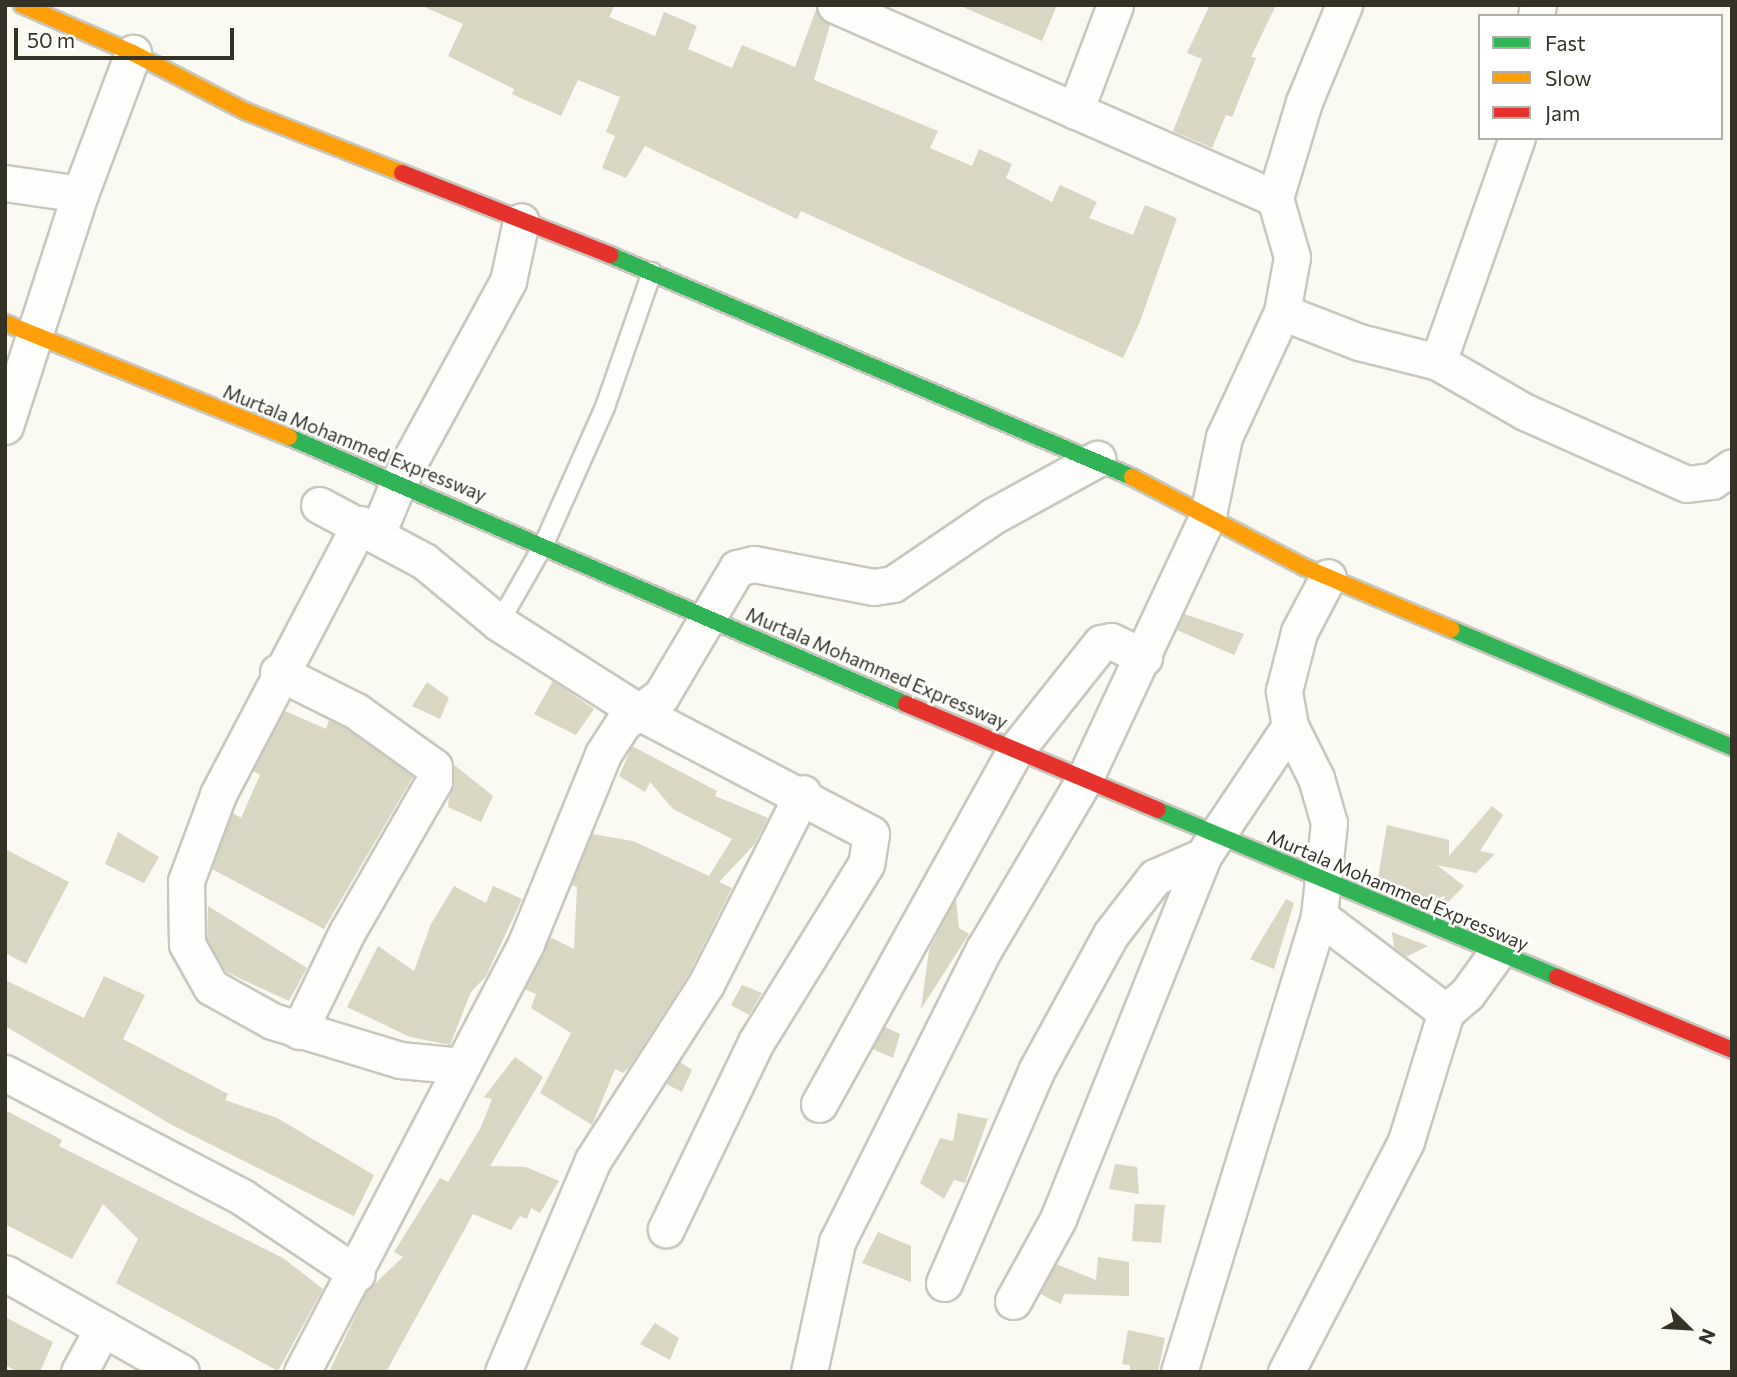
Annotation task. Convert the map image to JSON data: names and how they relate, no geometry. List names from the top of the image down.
{
  "streets": {
    "main road": ["Murtala Mohammed Expressway"]
  },
  "legend": ["Fast", "Slow", "Jam"],
  "scale_bar": "50 m",
  "north": "bottom right"
}
